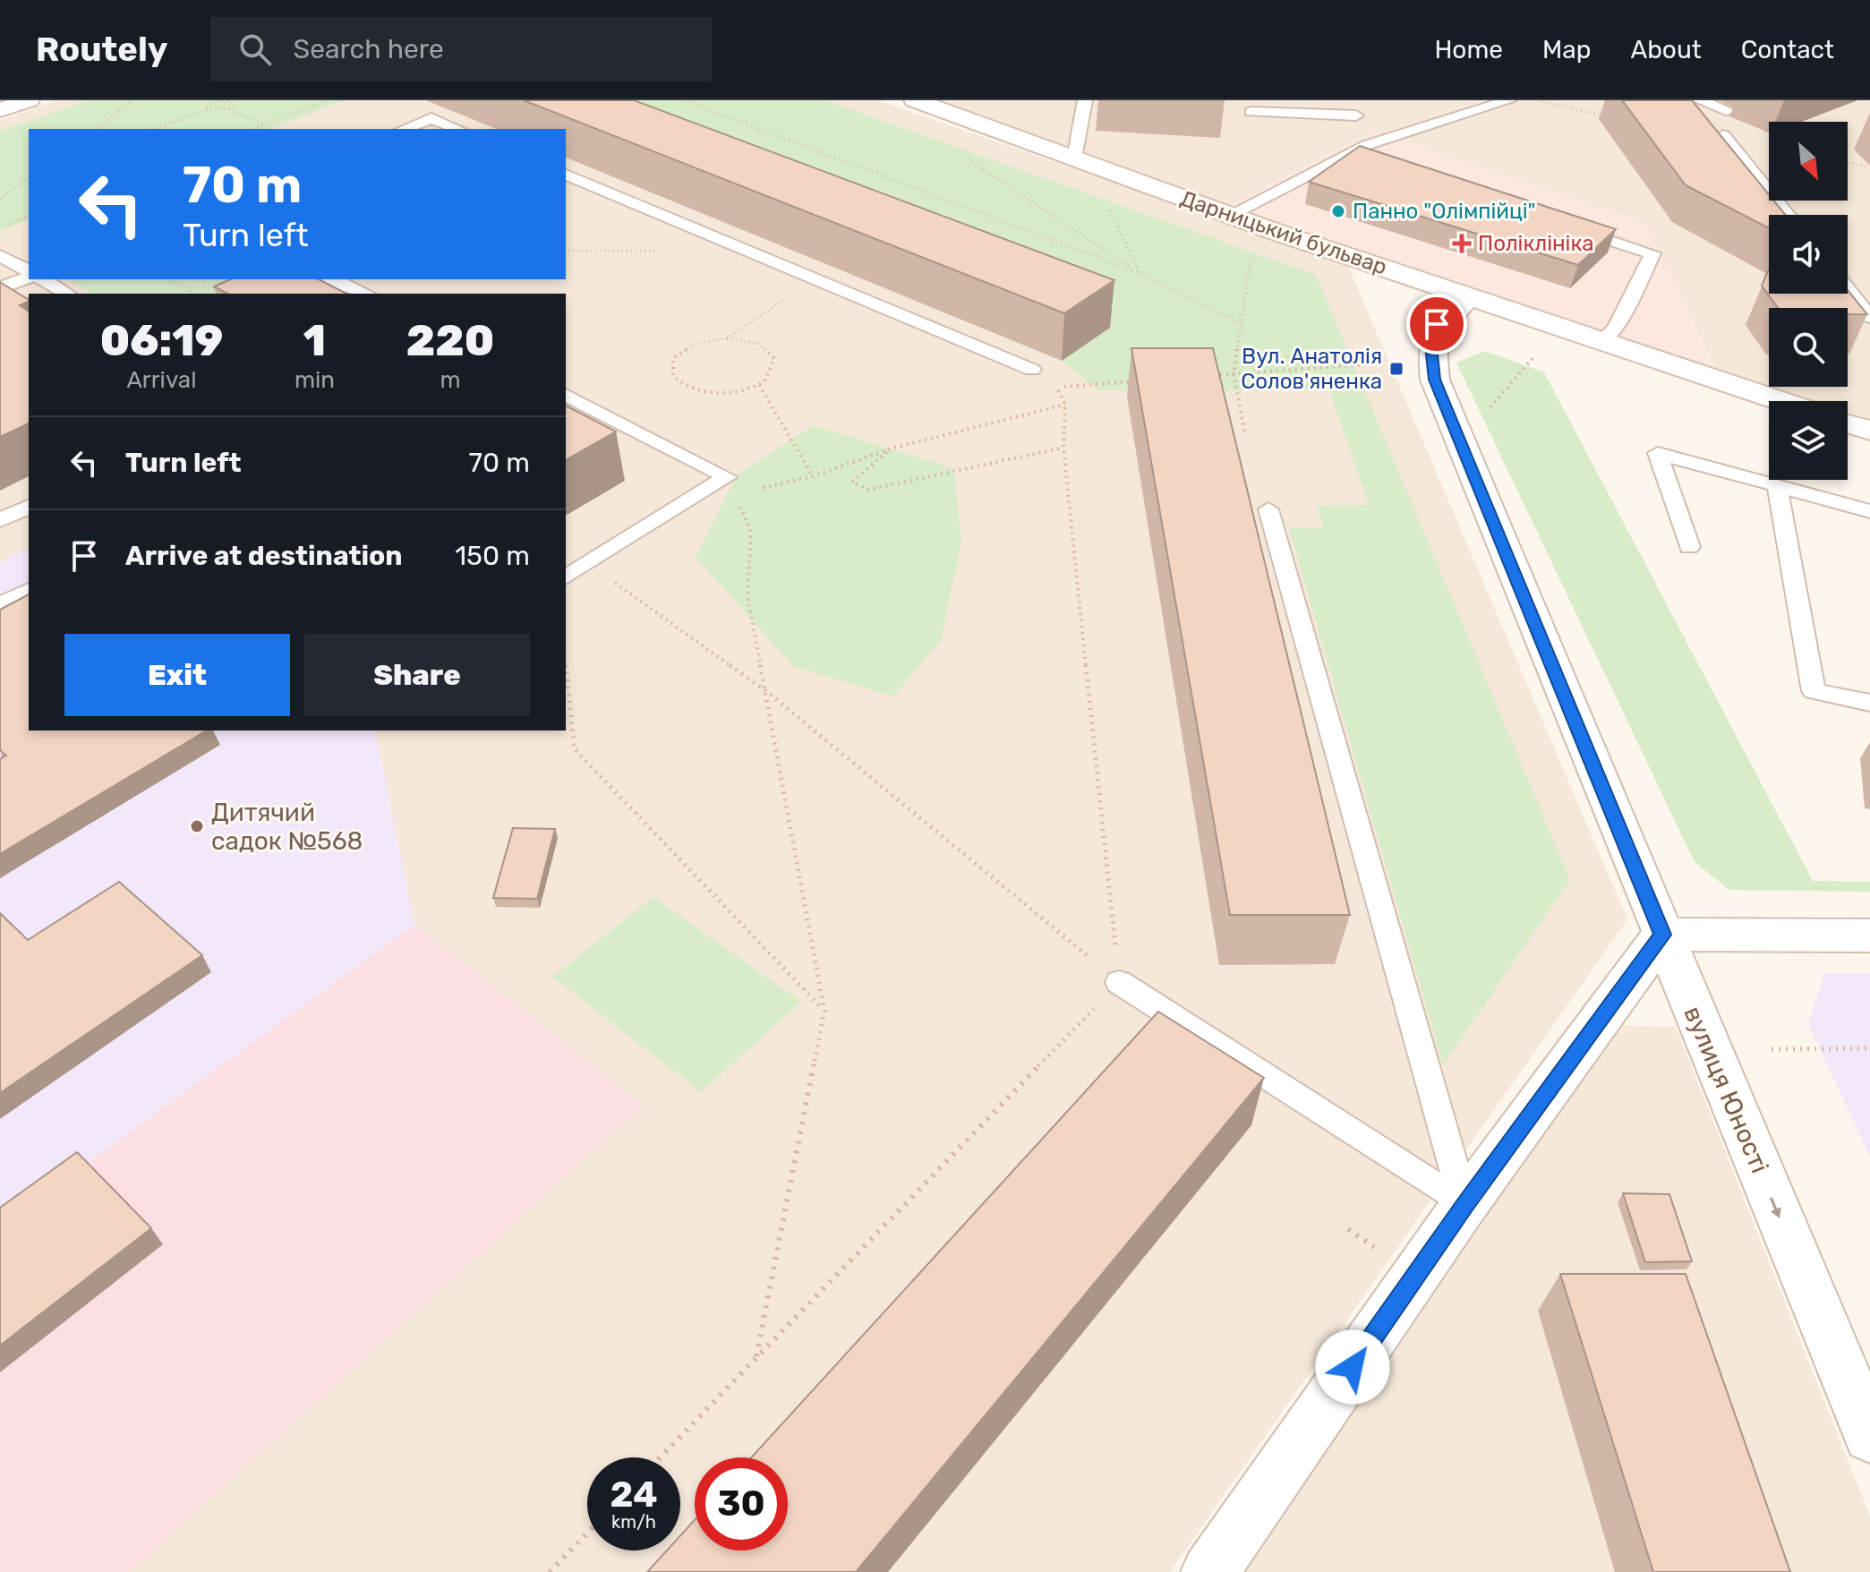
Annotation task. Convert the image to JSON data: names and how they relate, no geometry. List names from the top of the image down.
{
  "streets": {
    "street": ["Дарницький бульвар", "вулиця Юності"]
  },
  "crossings": [
    ["Дарницький бульвар", "вулиця Юності"]
  ],
  "one_way": ["вулиця Юності"],
  "places": {
    "other": ["Панно \"Олімпійці\"", "Дитячий садок №568"],
    "health": ["Поліклініка"],
    "transit": ["Вул. Анатолія Солов'яненка"]
  },
  "north": "bottom right",
  "page": {
    "header": "Routely",
    "search": "Search here",
    "nav": [
      "Home",
      "Map",
      "About",
      "Contact"
    ],
    "turn": ["70 m", "Turn left"],
    "eta": [
      "06:19",
      "Arrival",
      "1",
      "min",
      "220",
      "m"
    ],
    "list": [
      {
        "name": "Turn left",
        "value": "70 m"
      },
      {
        "name": "Arrive at destination",
        "value": "150 m"
      }
    ],
    "buttons": ["Exit", "Share"],
    "speed": "24 km/h",
    "limit": "30"
  }
}
